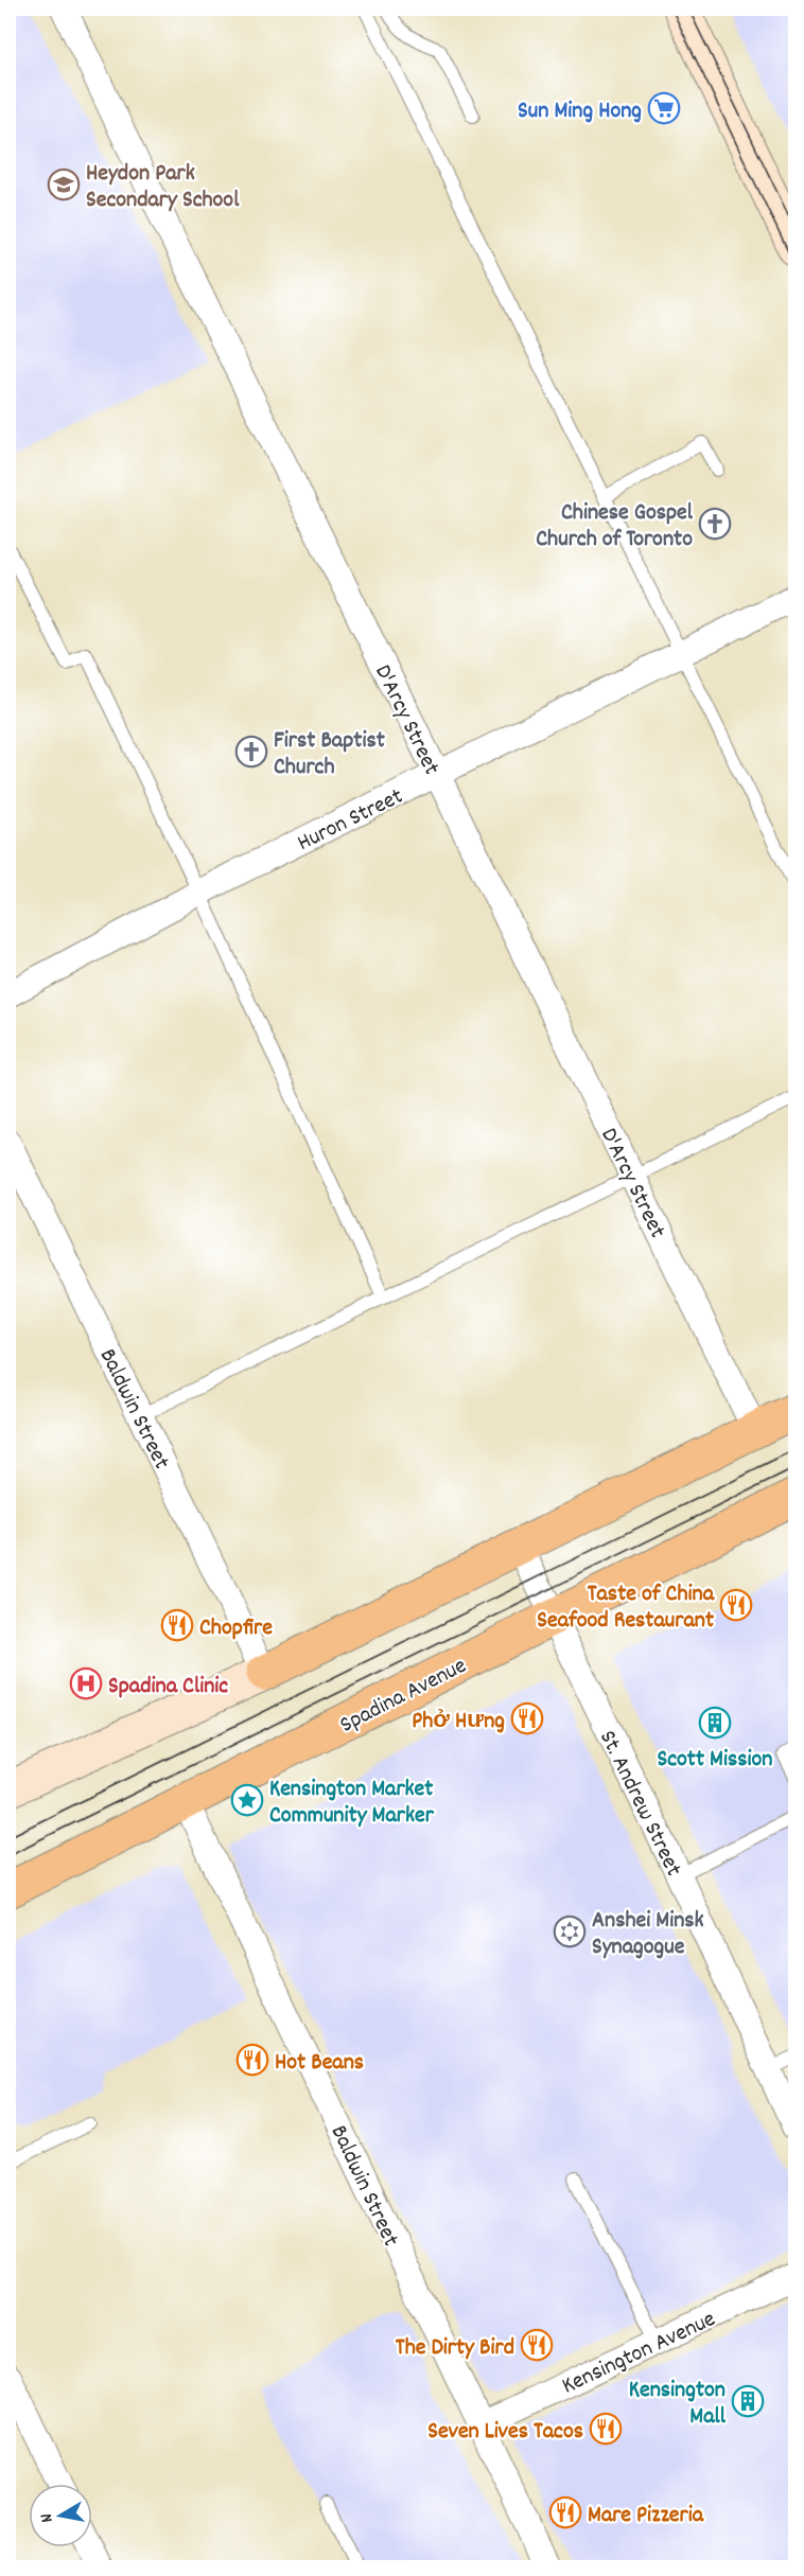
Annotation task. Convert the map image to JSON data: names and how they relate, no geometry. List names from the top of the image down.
{
  "streets": {
    "main road": ["Spadina Avenue"],
    "street": [
      "D'Arcy Street",
      "Huron Street",
      "Baldwin Street",
      "St. Andrew Street",
      "Kensington Avenue"
    ]
  },
  "crossings": [
    ["D'Arcy Street", "Huron Street"],
    ["Baldwin Street", "Spadina Avenue"],
    ["Baldwin Street", "Kensington Avenue"],
    ["Spadina Avenue", "St. Andrew Street"]
  ],
  "places": {
    "supermarket": ["Sun Ming Hong"],
    "school or university": ["Heydon Park Secondary School"],
    "church": ["Chinese Gospel Church of Toronto", "First Baptist Church"],
    "restaurant": [
      "Taste of China Seafood Restaurant",
      "Chopfire",
      "Phở Hưng",
      "Hot Beans",
      "The Dirty Bird",
      "Seven Lives Tacos",
      "Mare Pizzeria"
    ],
    "hospital": ["Spadina Clinic"],
    "building": ["Scott Mission", "Kensington Mall"],
    "place": ["Kensington Market Community Marker"],
    "synagogue": ["Anshei Minsk Synagogue"]
  },
  "north": "left"
}
